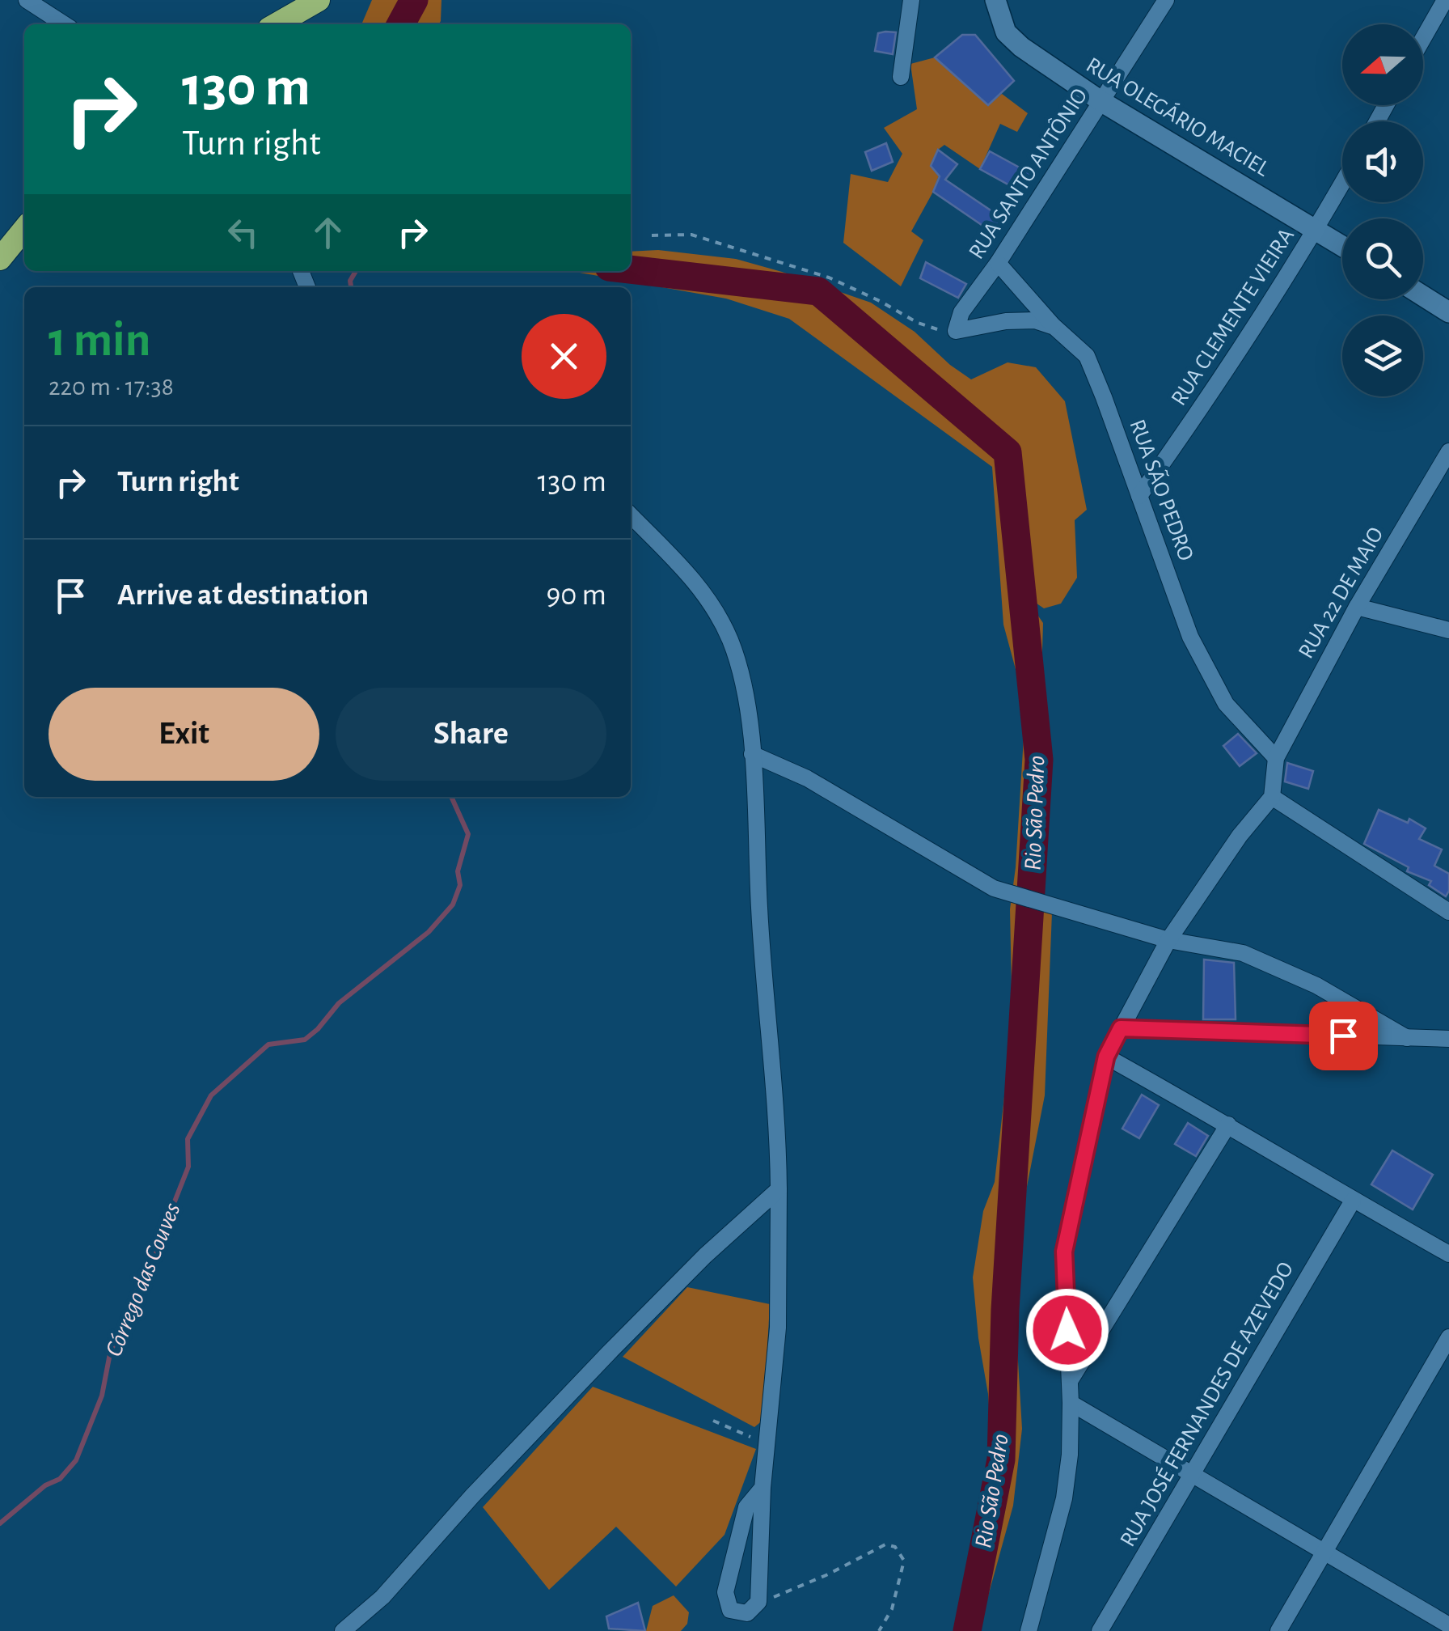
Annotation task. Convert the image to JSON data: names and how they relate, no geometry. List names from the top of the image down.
{
  "streets": {
    "street": [
      "RUA OLEGÁRIO MACIEL",
      "RUA SANTO ANTÔNIO",
      "RUA CLEMENTE VIEIRA",
      "RUA SÃO PEDRO",
      "RUA 22 DE MAIO",
      "RUA JOSÉ FERNANDES DE AZEVEDO"
    ]
  },
  "crossings": [
    ["RUA OLEGÁRIO MACIEL", "RUA SANTO ANTÔNIO"],
    ["RUA OLEGÁRIO MACIEL", "RUA CLEMENTE VIEIRA"],
    ["RUA SANTO ANTÔNIO", "RUA SÃO PEDRO"],
    ["RUA CLEMENTE VIEIRA", "RUA SÃO PEDRO"],
    ["RUA SÃO PEDRO", "RUA 22 DE MAIO"]
  ],
  "water": ["Rio São Pedro", "Córrego das Couves"],
  "north": "left",
  "page": {
    "turn": ["130 m", "Turn right"],
    "heading": ["1 min", "220 m · 17:38"],
    "list": [
      {
        "name": "Turn right",
        "value": "130 m"
      },
      {
        "name": "Arrive at destination",
        "value": "90 m"
      }
    ],
    "buttons": ["Exit", "Share"]
  }
}
